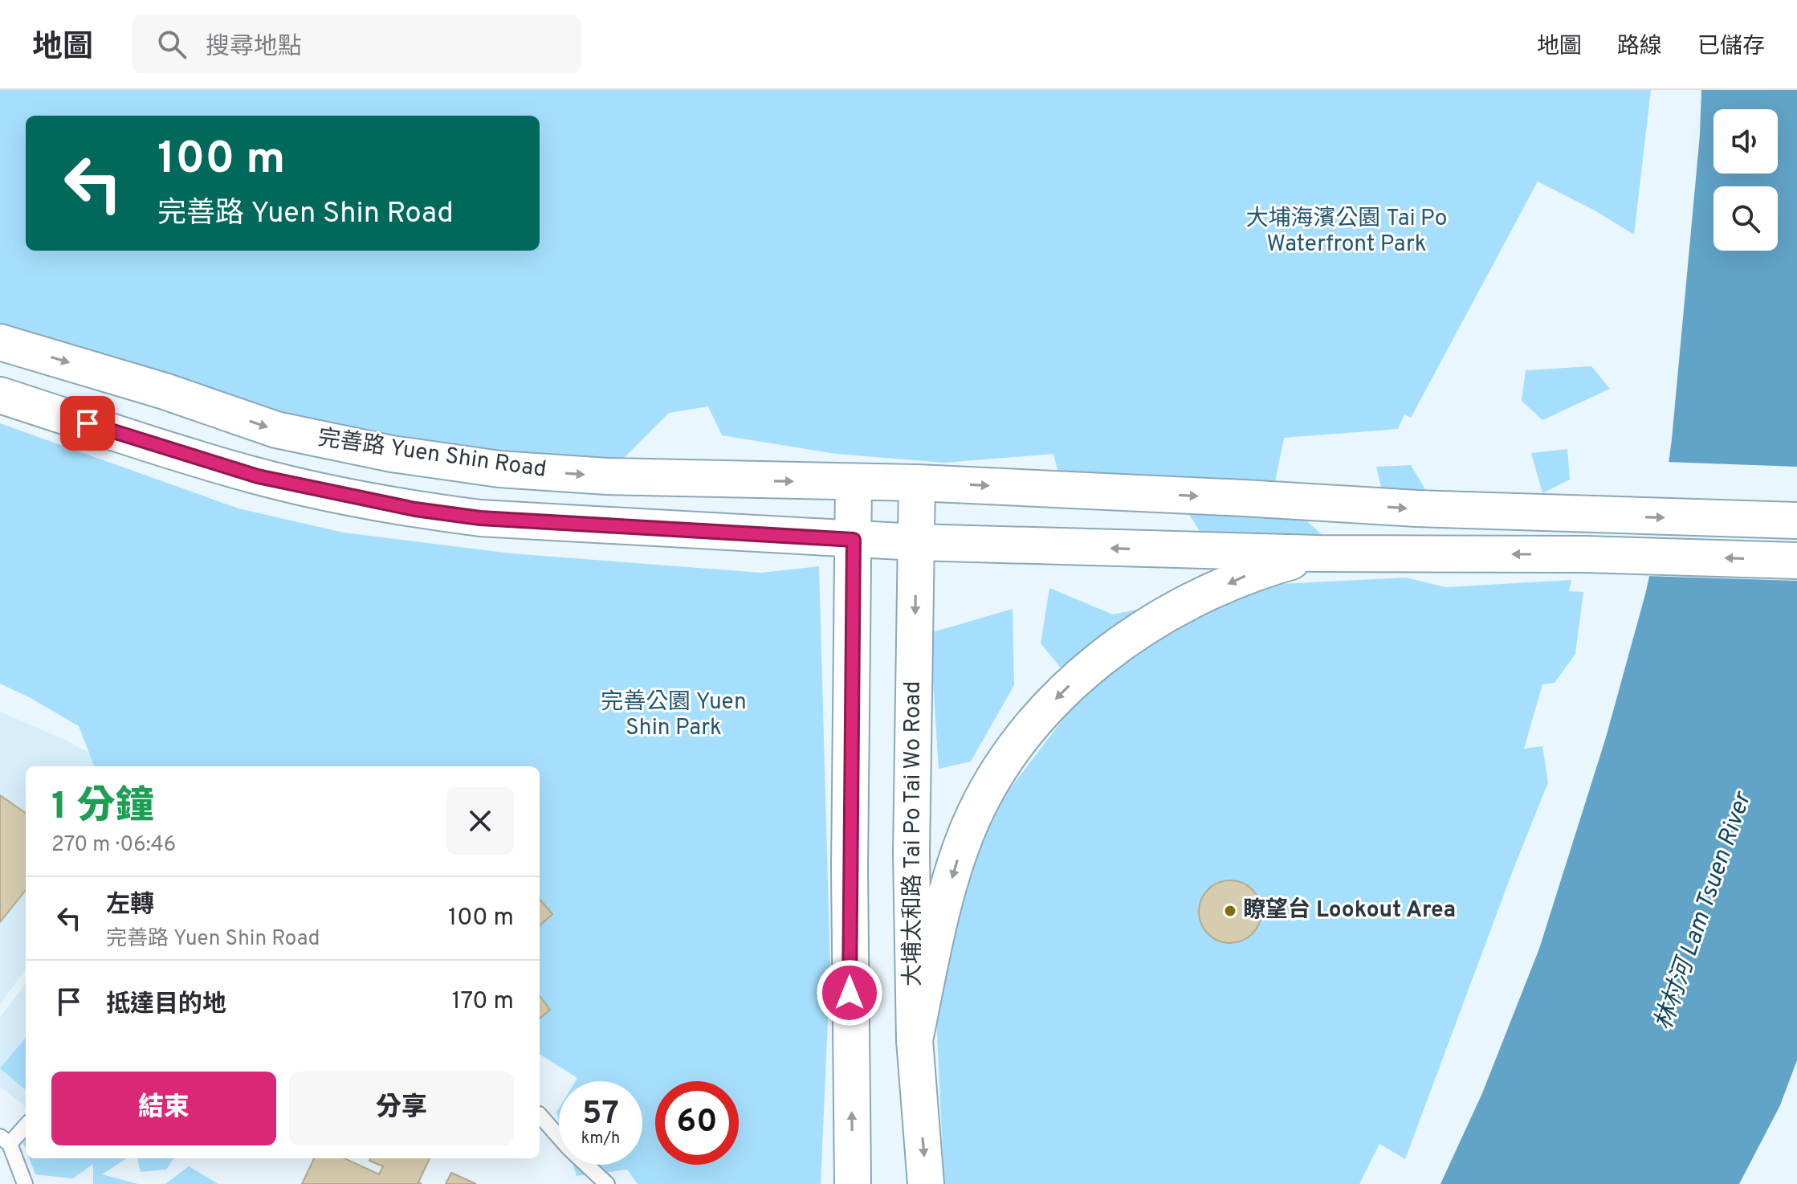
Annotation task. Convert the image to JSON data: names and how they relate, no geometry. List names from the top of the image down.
{
  "streets": {
    "main road": ["完善路 Yuen Shin Road", "大埔太和路 Tai Po Tai Wo Road"]
  },
  "crossings": [
    ["完善路 Yuen Shin Road", "大埔太和路 Tai Po Tai Wo Road"]
  ],
  "water": ["林村河 Lam Tsuen River"],
  "parks": ["大埔海濱公園 Tai Po Waterfront Park", "完善公園 Yuen Shin Park"],
  "places": ["瞭望台 Lookout Area"],
  "page": {
    "header": "地圖",
    "search": "搜尋地點",
    "nav": ["地圖", "路線", "已儲存"],
    "turn": ["100 m", "完善路 Yuen Shin Road"],
    "heading": ["1 分鐘", "270 m · 06:46"],
    "list": [
      {
        "name": "左轉",
        "note": "完善路 Yuen Shin Road",
        "value": "100 m"
      },
      {
        "name": "抵達目的地",
        "value": "170 m"
      }
    ],
    "buttons": ["結束", "分享"],
    "speed": "57 km/h",
    "limit": "60"
  }
}
